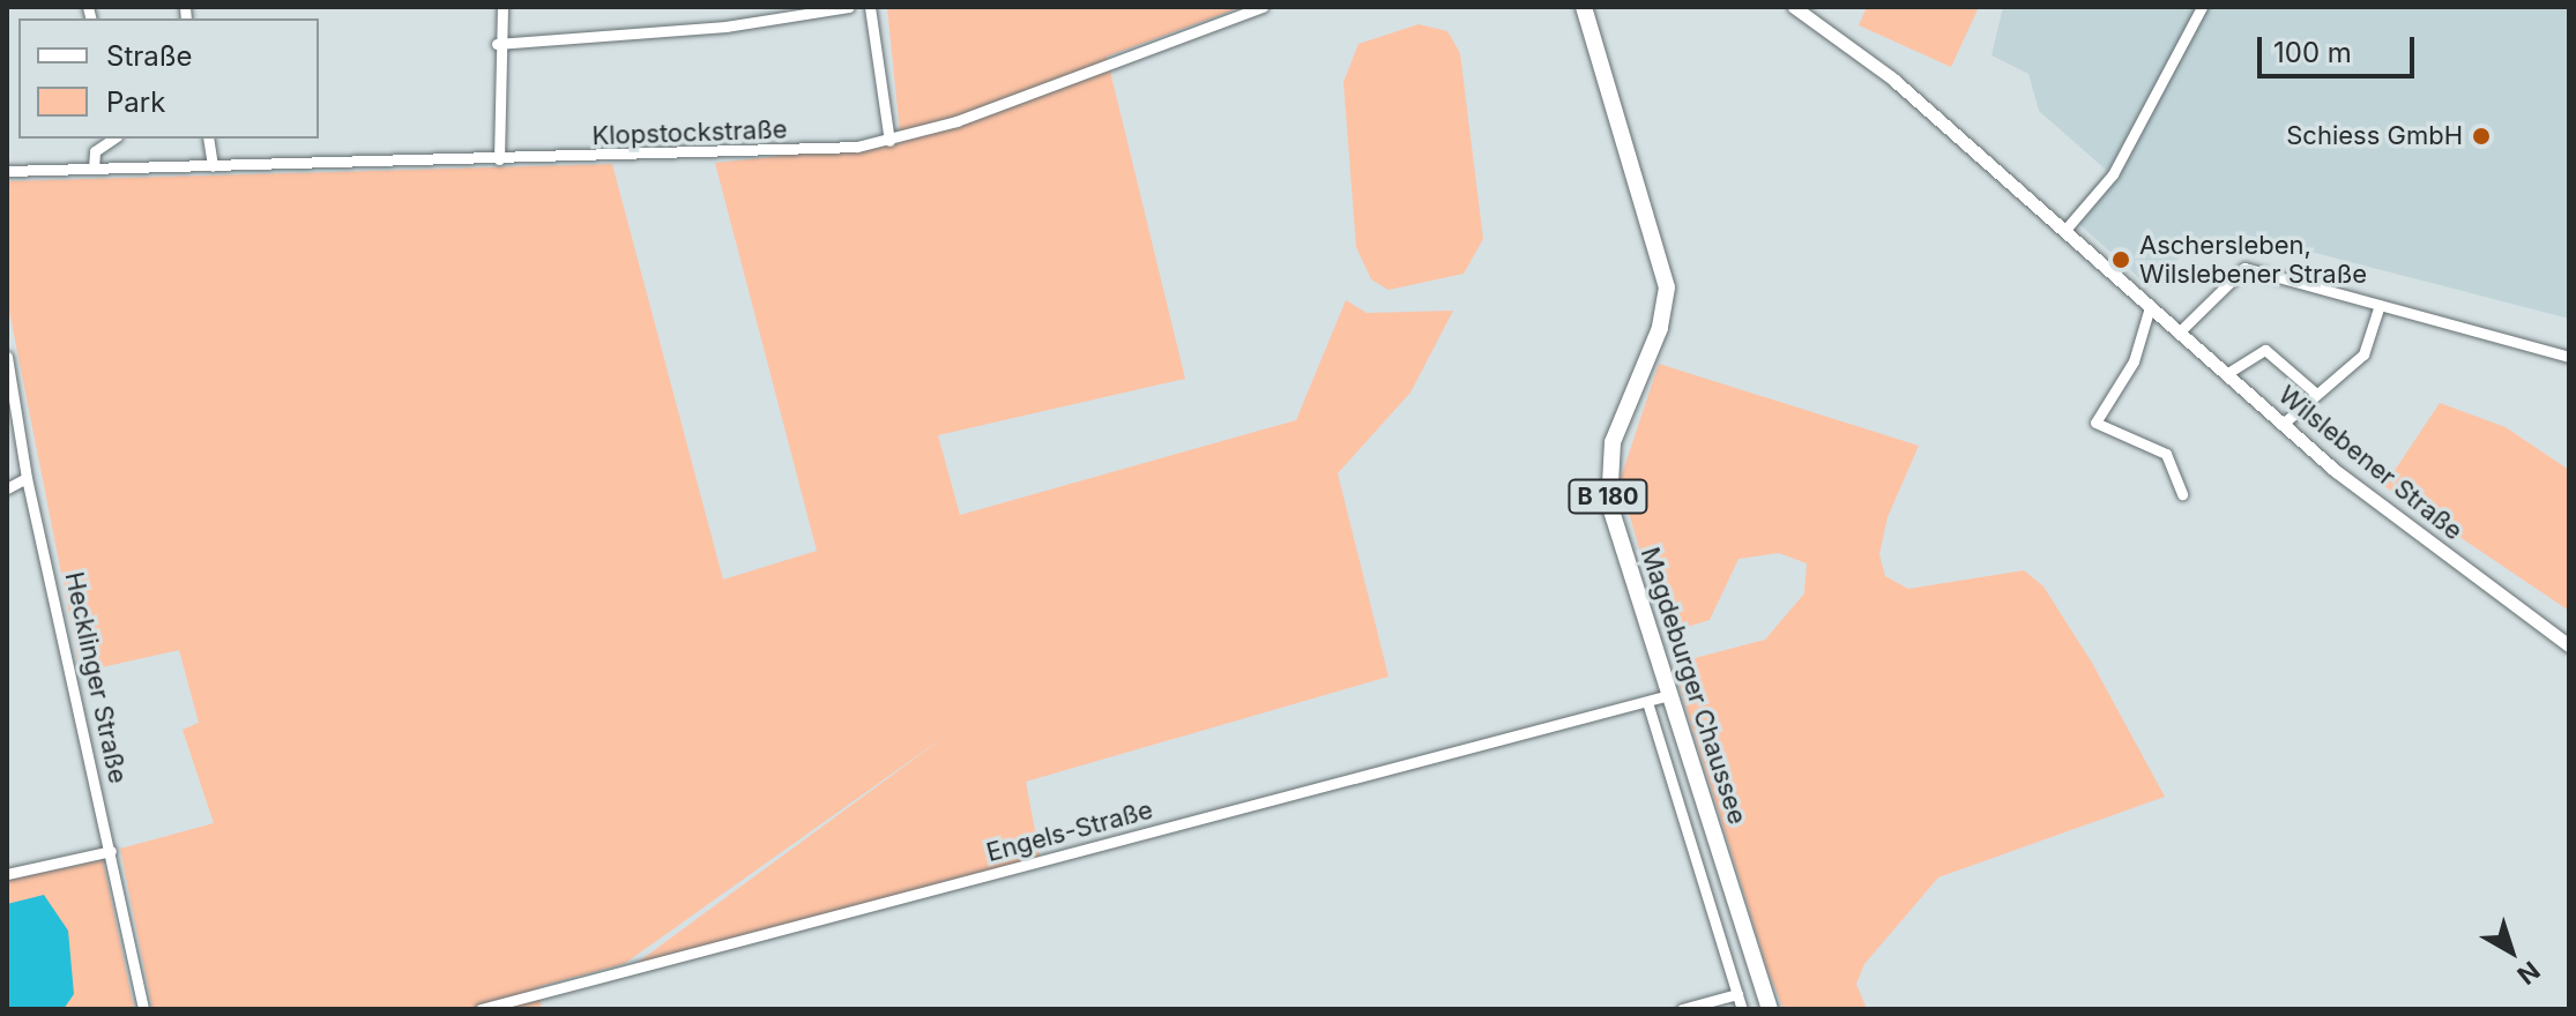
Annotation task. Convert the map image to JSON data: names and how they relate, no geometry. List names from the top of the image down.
{
  "streets": {
    "main road": ["B 180", "Magdeburger Chaussee"],
    "street": [
      "Klopstockstraße",
      "Wilslebener Straße",
      "Hecklinger Straße",
      "Engels-Straße"
    ]
  },
  "crossings": [
    ["Magdeburger Chaussee", "Engels-Straße"]
  ],
  "places": ["Schiess GmbH", "Aschersleben, Wilslebener Straße"],
  "legend": ["Straße", "Park"],
  "scale_bar": "100 m",
  "north": "bottom right"
}
